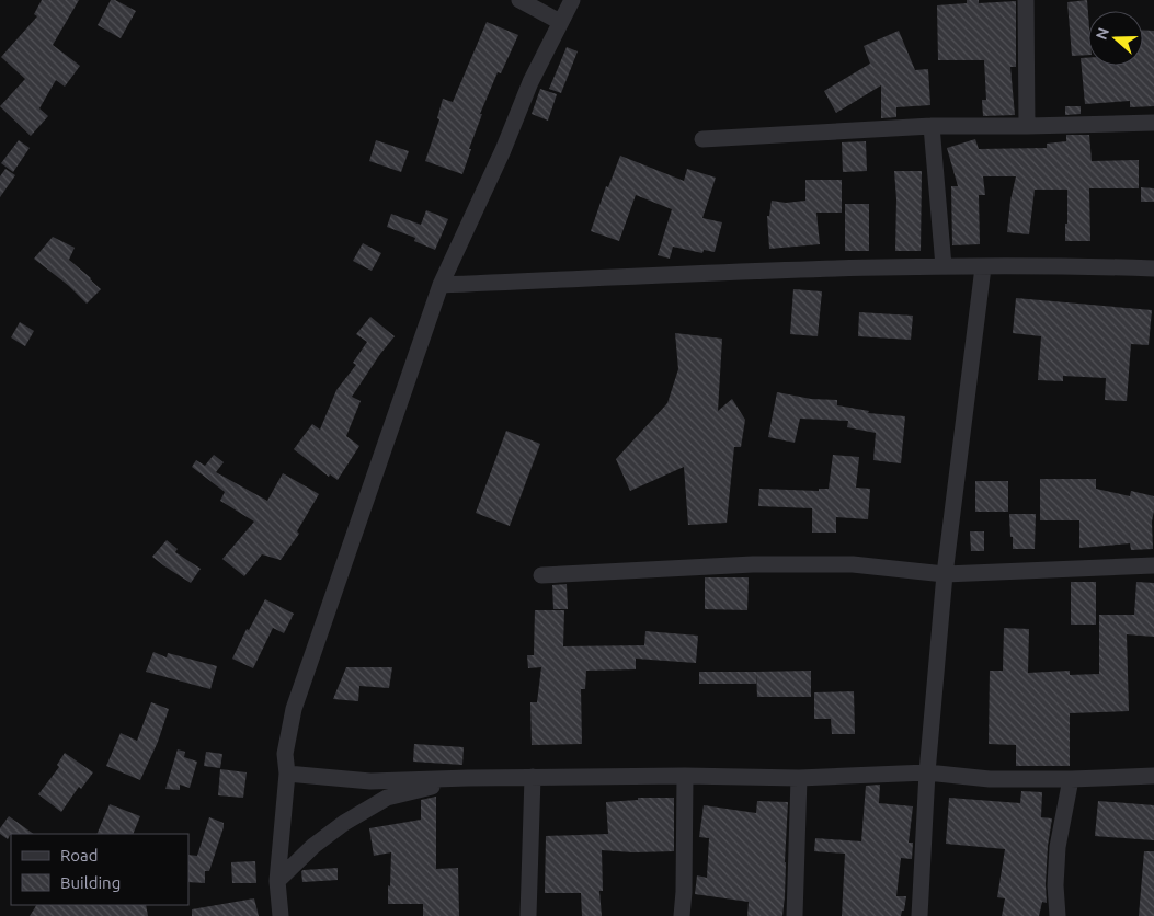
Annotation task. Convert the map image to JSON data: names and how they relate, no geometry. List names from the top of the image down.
{
  "legend": ["Road", "Building"],
  "north": "left"
}
